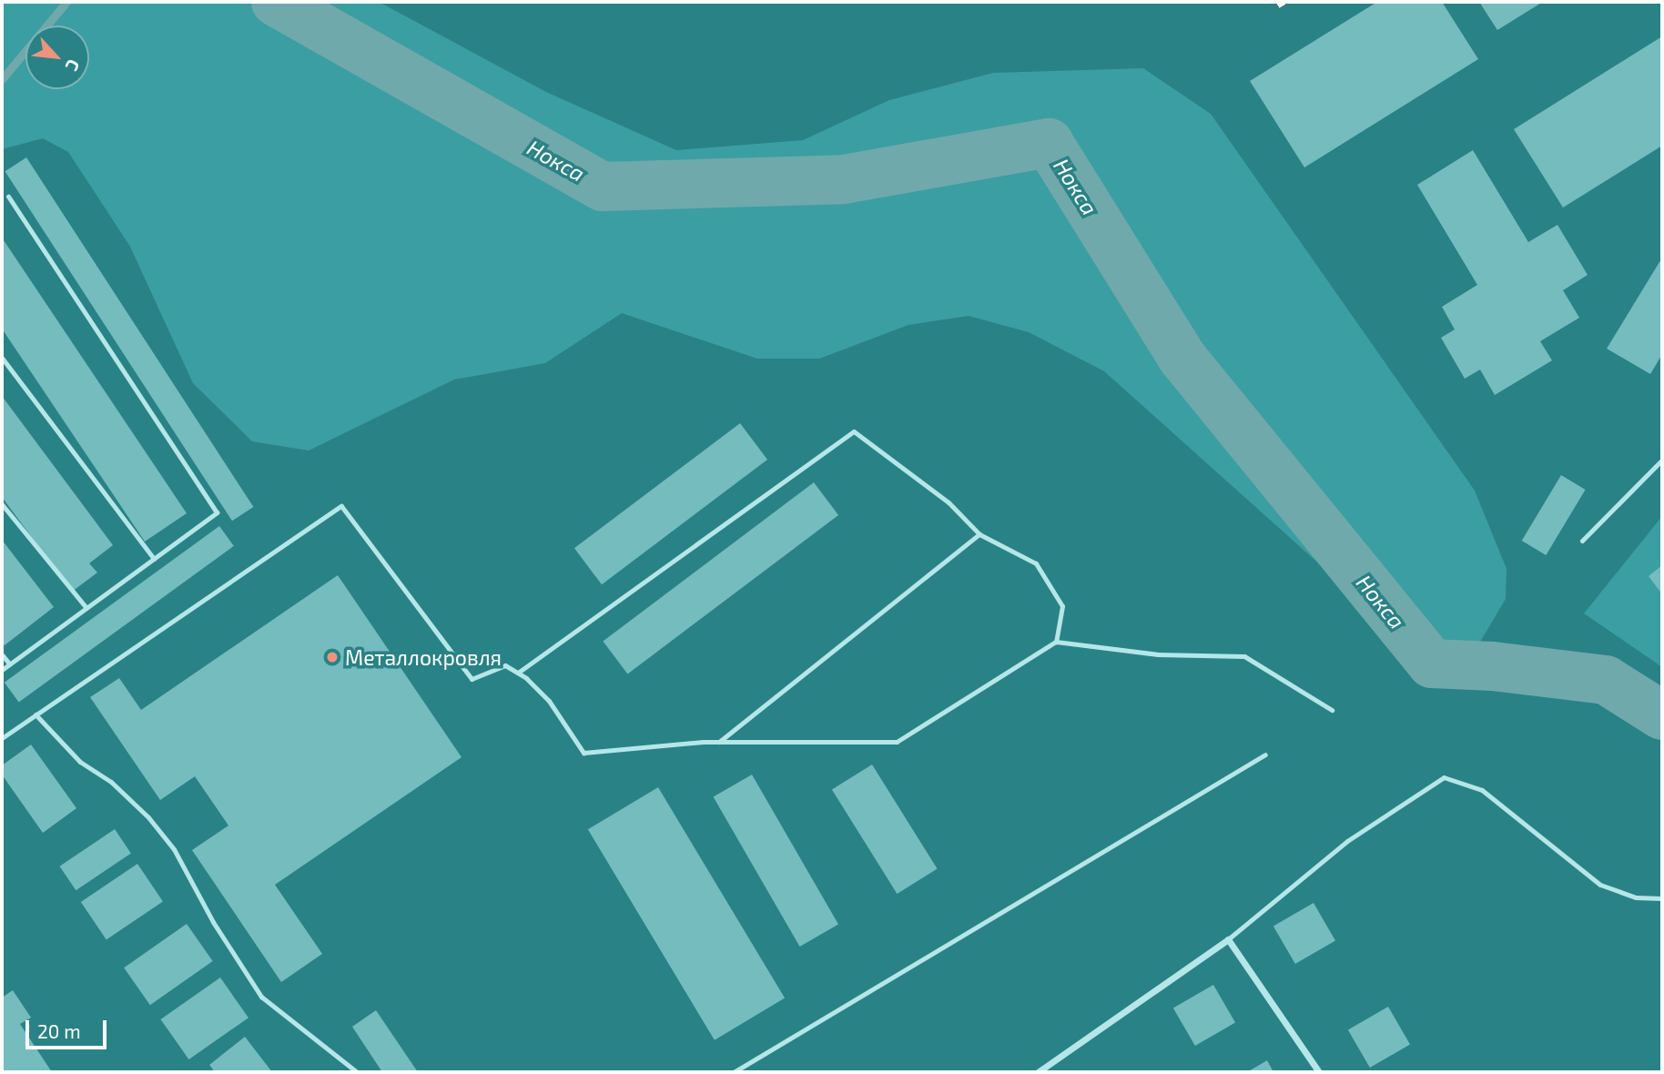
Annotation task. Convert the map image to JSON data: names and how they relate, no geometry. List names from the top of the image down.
{
  "water": ["Нокса"],
  "places": ["Металлокровля"],
  "scale_bar": "20 m",
  "north": "bottom right"
}
